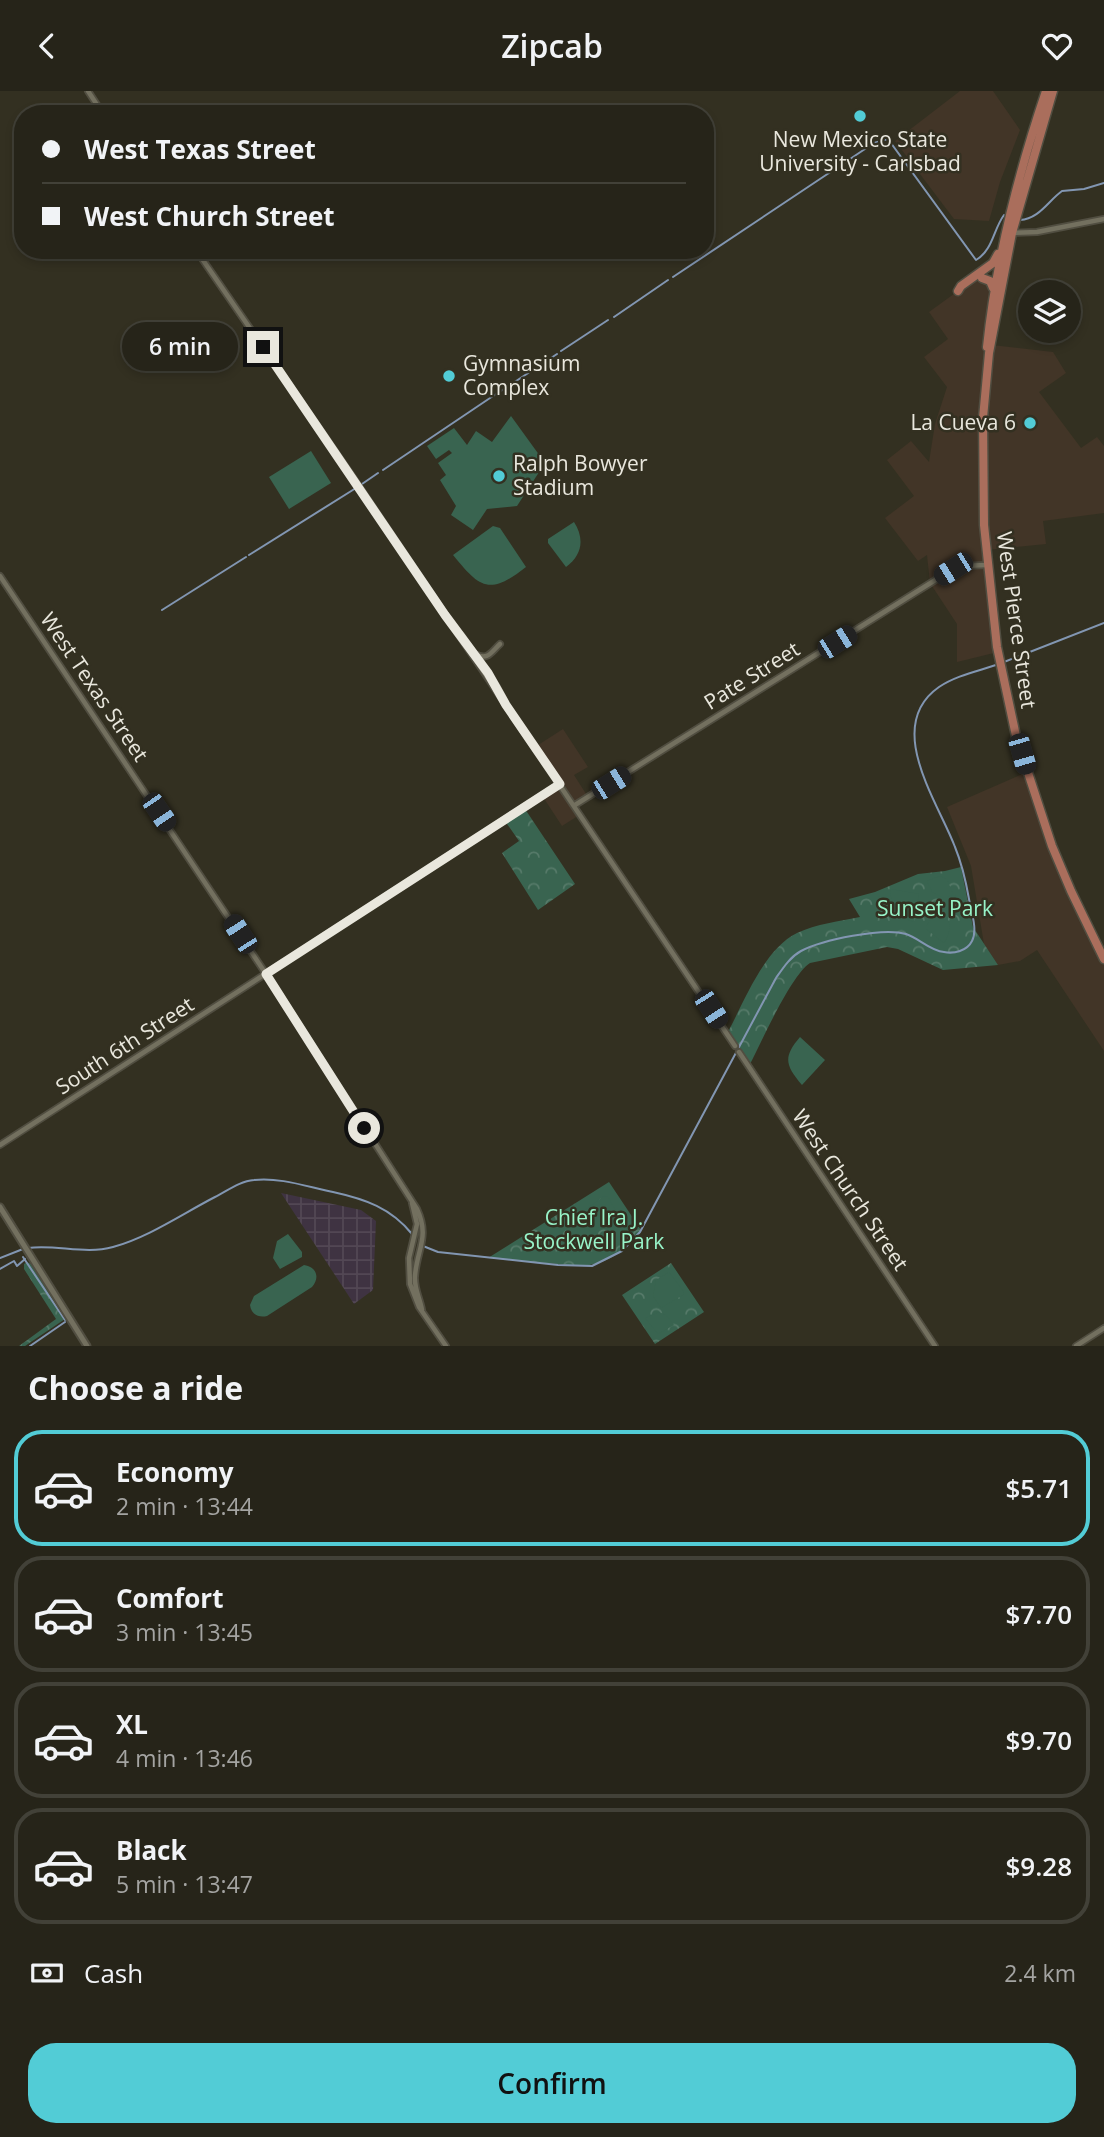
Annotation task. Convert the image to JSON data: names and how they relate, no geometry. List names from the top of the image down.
{
  "streets": {
    "highway": ["West Pierce Street"],
    "street": [
      "Pate Street",
      "West Texas Street",
      "South 6th Street",
      "West Church Street"
    ]
  },
  "crossings": [
    ["West Pierce Street", "Pate Street"],
    ["West Texas Street", "South 6th Street"]
  ],
  "parks": ["Sunset Park", "Chief Ira J. Stockwell Park"],
  "places": [
    "New Mexico State University - Carlsbad",
    "Gymnasium Complex",
    "La Cueva 6",
    "Ralph Bowyer Stadium"
  ],
  "page": {
    "header": "Zipcab",
    "banner": ["West Texas Street", "West Church Street"],
    "bubble": "6 min",
    "heading": "Choose a ride",
    "list": [
      {
        "name": "Economy",
        "note": "2 min · 13:44",
        "value": "$5.71"
      },
      {
        "name": "Comfort",
        "note": "3 min · 13:45",
        "value": "$7.70"
      },
      {
        "name": "XL",
        "note": "4 min · 13:46",
        "value": "$9.70"
      },
      {
        "name": "Black",
        "note": "5 min · 13:47",
        "value": "$9.28"
      }
    ],
    "pay": ["Cash", "2.4 km"],
    "buttons": "Confirm"
  }
}
